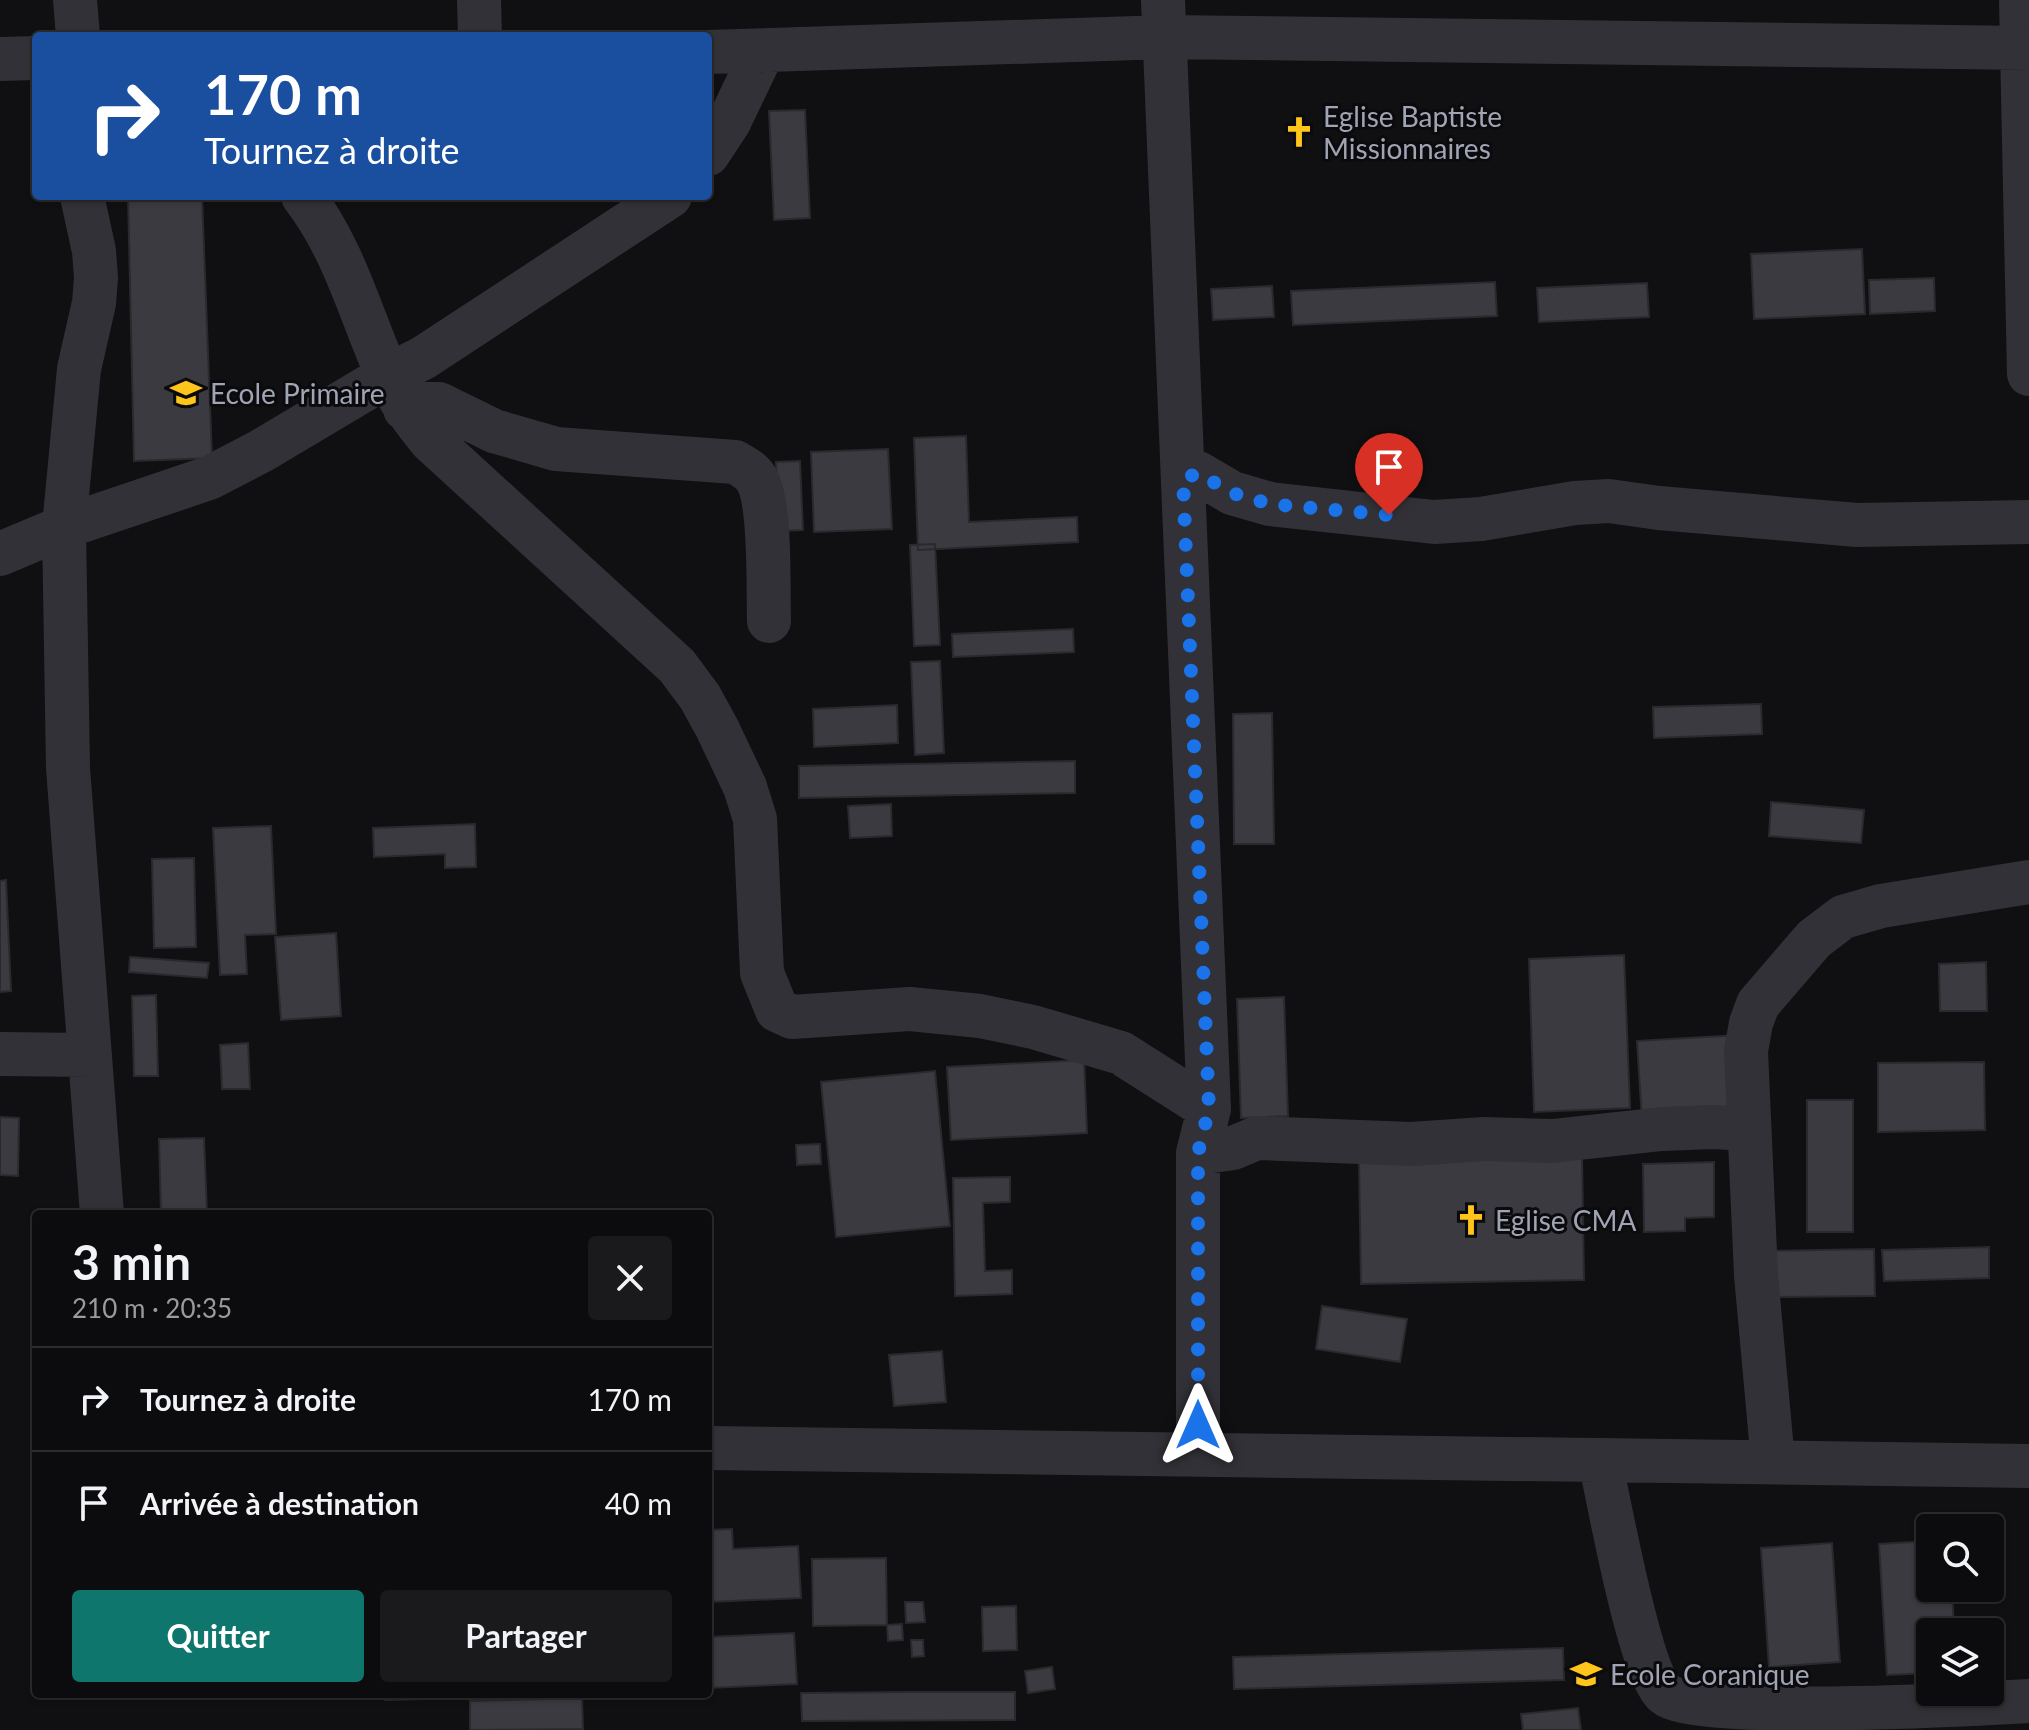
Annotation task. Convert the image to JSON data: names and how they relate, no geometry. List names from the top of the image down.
{
  "places": {
    "church": ["Eglise Baptiste Missionnaires", "Eglise CMA"],
    "school or university": ["Ecole Primaire", "Ecole Coranique"]
  },
  "page": {
    "turn": ["170 m", "Tournez à droite"],
    "heading": ["3 min", "210 m · 20:35"],
    "list": [
      {
        "name": "Tournez à droite",
        "value": "170 m"
      },
      {
        "name": "Arrivée à destination",
        "value": "40 m"
      }
    ],
    "buttons": ["Quitter", "Partager"]
  }
}
